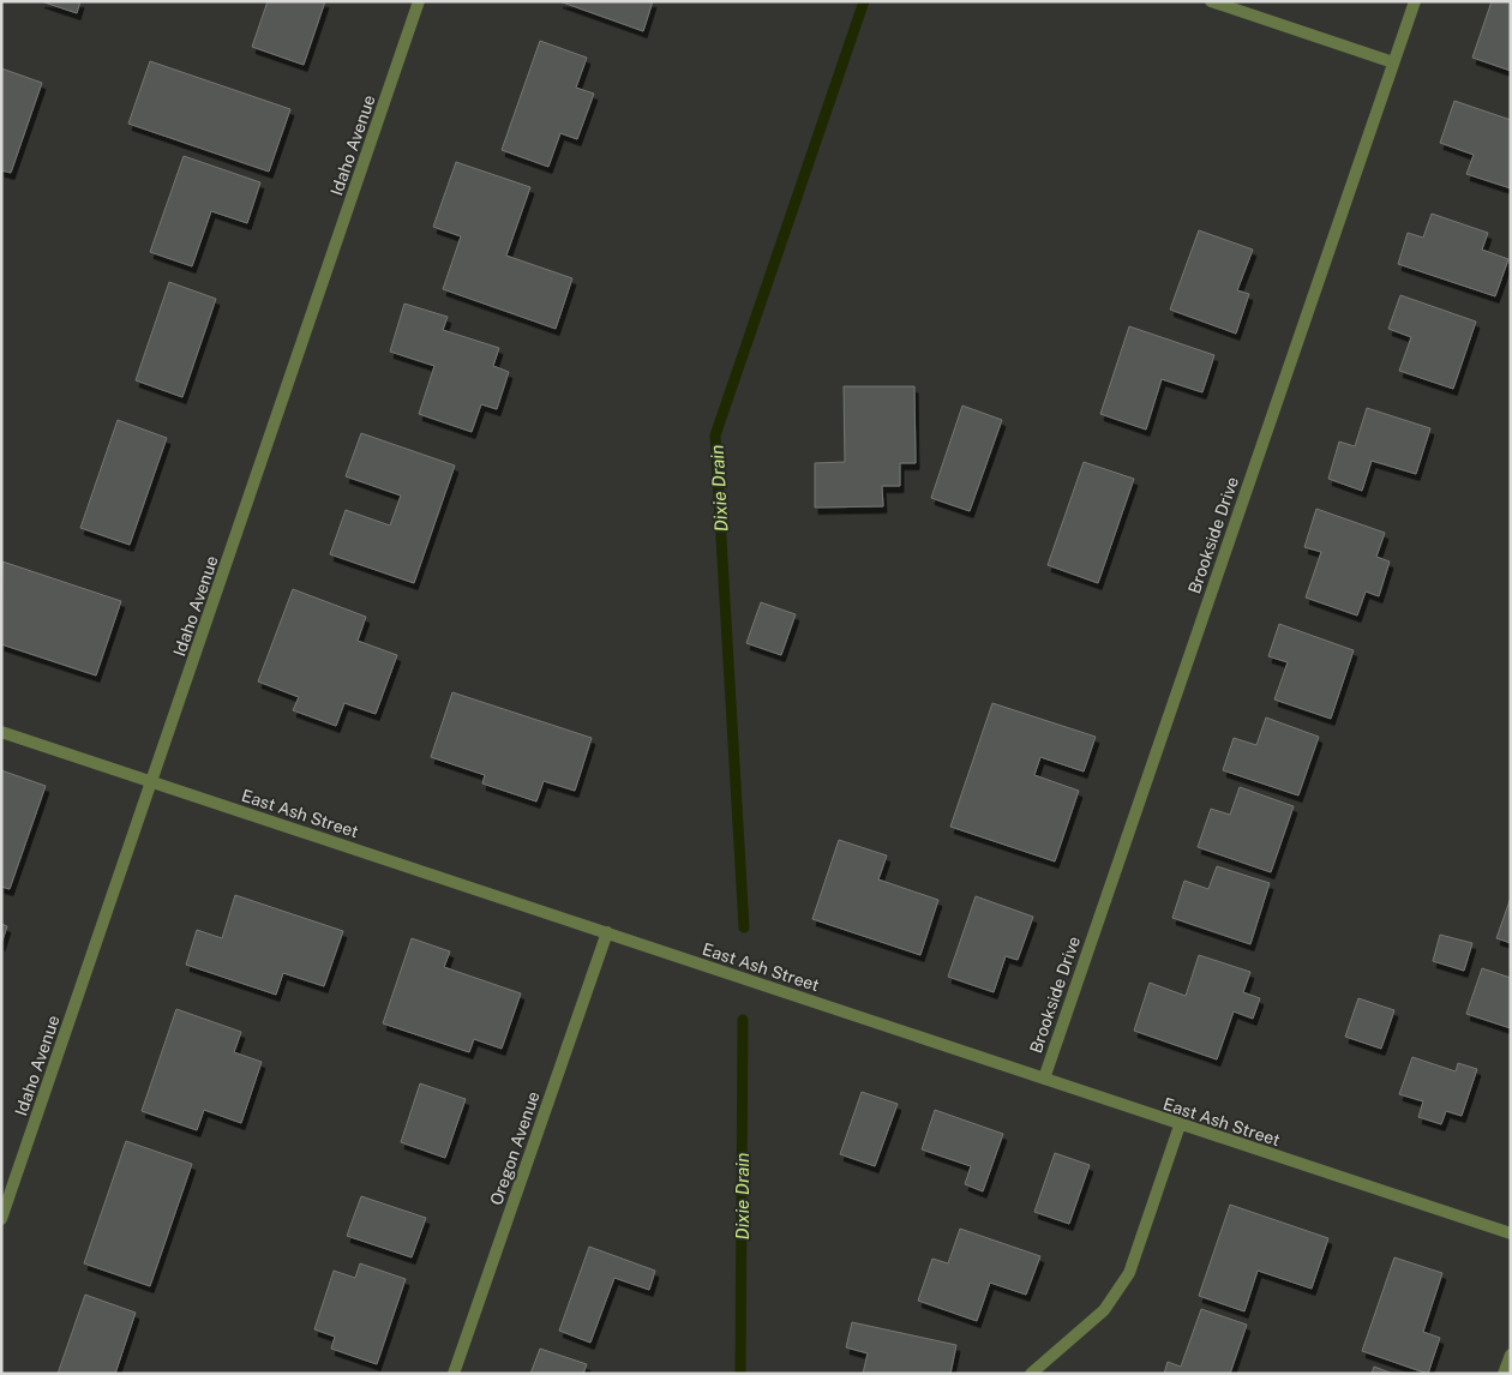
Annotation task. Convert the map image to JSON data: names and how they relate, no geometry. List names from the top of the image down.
{
  "streets": {
    "street": [
      "Idaho Avenue",
      "Brookside Drive",
      "East Ash Street",
      "Oregon Avenue"
    ]
  },
  "crossings": [
    ["Idaho Avenue", "East Ash Street"],
    ["Brookside Drive", "East Ash Street"],
    ["East Ash Street", "Oregon Avenue"]
  ],
  "water": ["Dixie Drain"]
}
